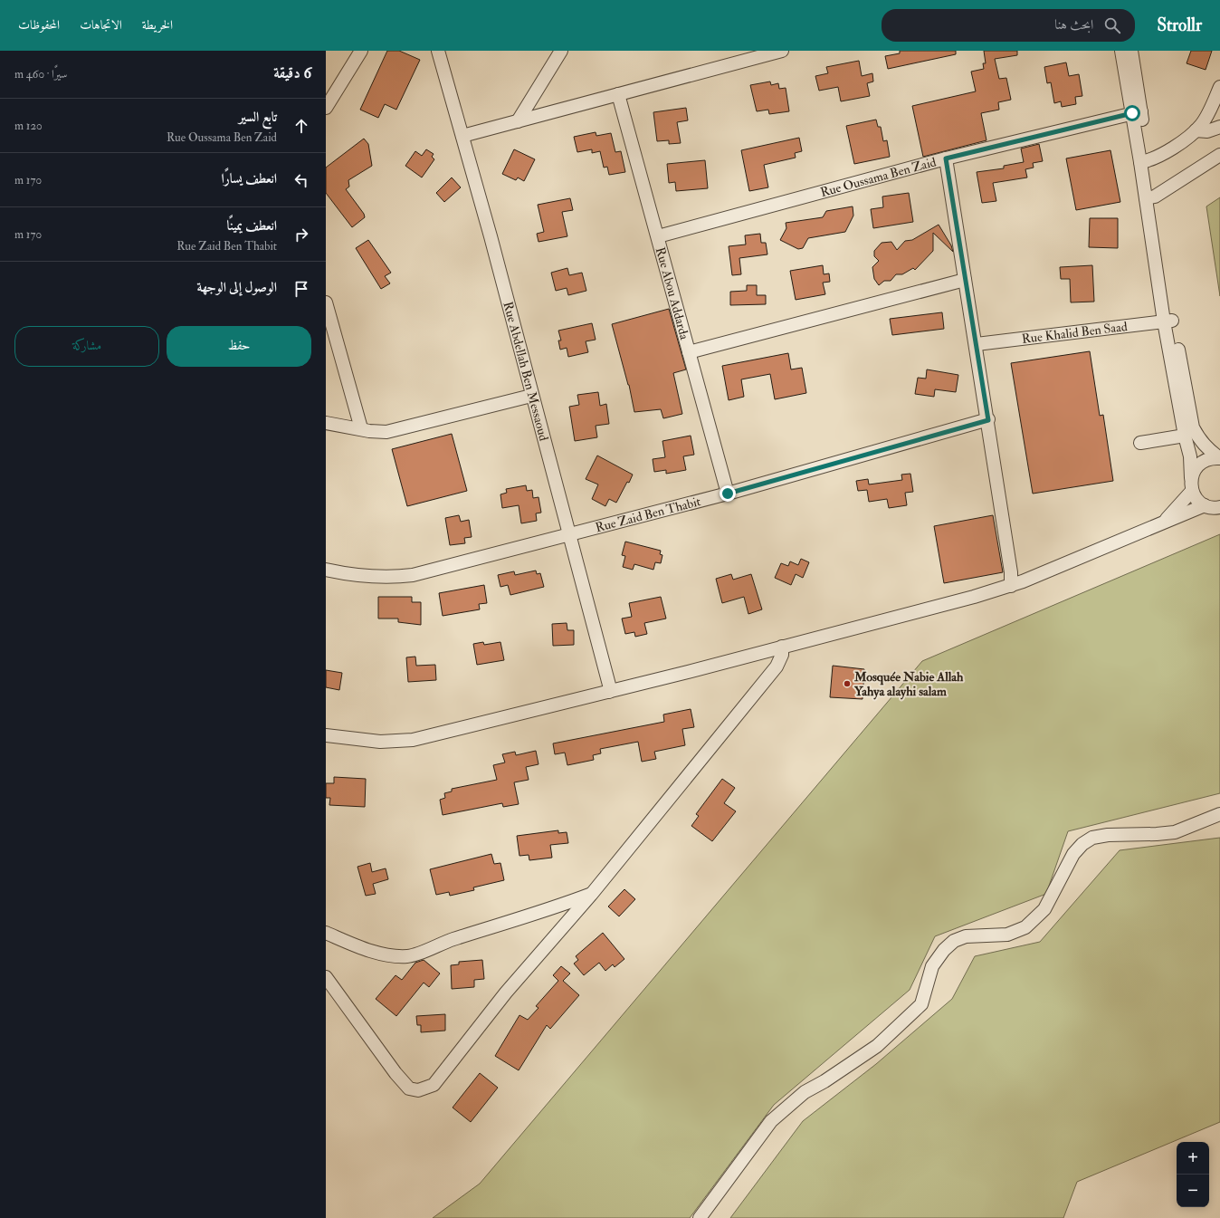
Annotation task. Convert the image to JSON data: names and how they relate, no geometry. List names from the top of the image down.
{
  "streets": {
    "street": [
      "Rue Oussama Ben Zaid",
      "Rue Abou Addarda",
      "Rue Khalid Ben Saad",
      "Rue Abdellah Ben Messaoud",
      "Rue Zaid Ben Thabit"
    ]
  },
  "crossings": [
    ["Rue Oussama Ben Zaid", "Rue Abou Addarda"],
    ["Rue Abou Addarda", "Rue Zaid Ben Thabit"],
    ["Rue Abdellah Ben Messaoud", "Rue Zaid Ben Thabit"]
  ],
  "places": ["Mosquée Nabie Allah Yahya alayhi salam"],
  "page": {
    "header": "Strollr",
    "search": "ابحث هنا",
    "nav": ["الخريطة", "الاتجاهات", "المحفوظات"],
    "heading": ["6 دقيقة", "سيرًا · 460 m"],
    "list": [
      ["تابع السير", "Rue Oussama Ben Zaid", "120 m"],
      ["انعطف يسارًا", "170 m"],
      ["انعطف يمينًا", "Rue Zaid Ben Thabit", "170 m"],
      "الوصول إلى الوجهة"
    ],
    "buttons": ["حفظ", "مشاركة"],
    "map_buttons": ["+", "−"]
  }
}
